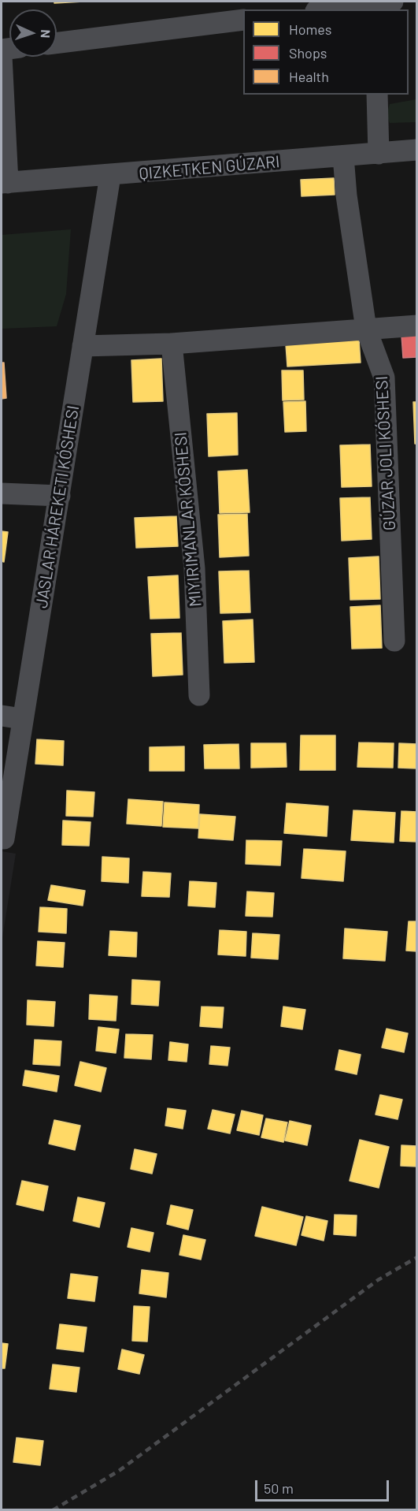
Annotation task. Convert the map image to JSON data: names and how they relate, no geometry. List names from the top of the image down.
{
  "streets": {
    "street": ["JASLAR HÁREKETI KÓSHESI", "MIYIRIMANLAR KÓSHESI"]
  },
  "legend": ["Homes", "Shops", "Health"],
  "scale_bar": "50 m",
  "north": "right"
}
